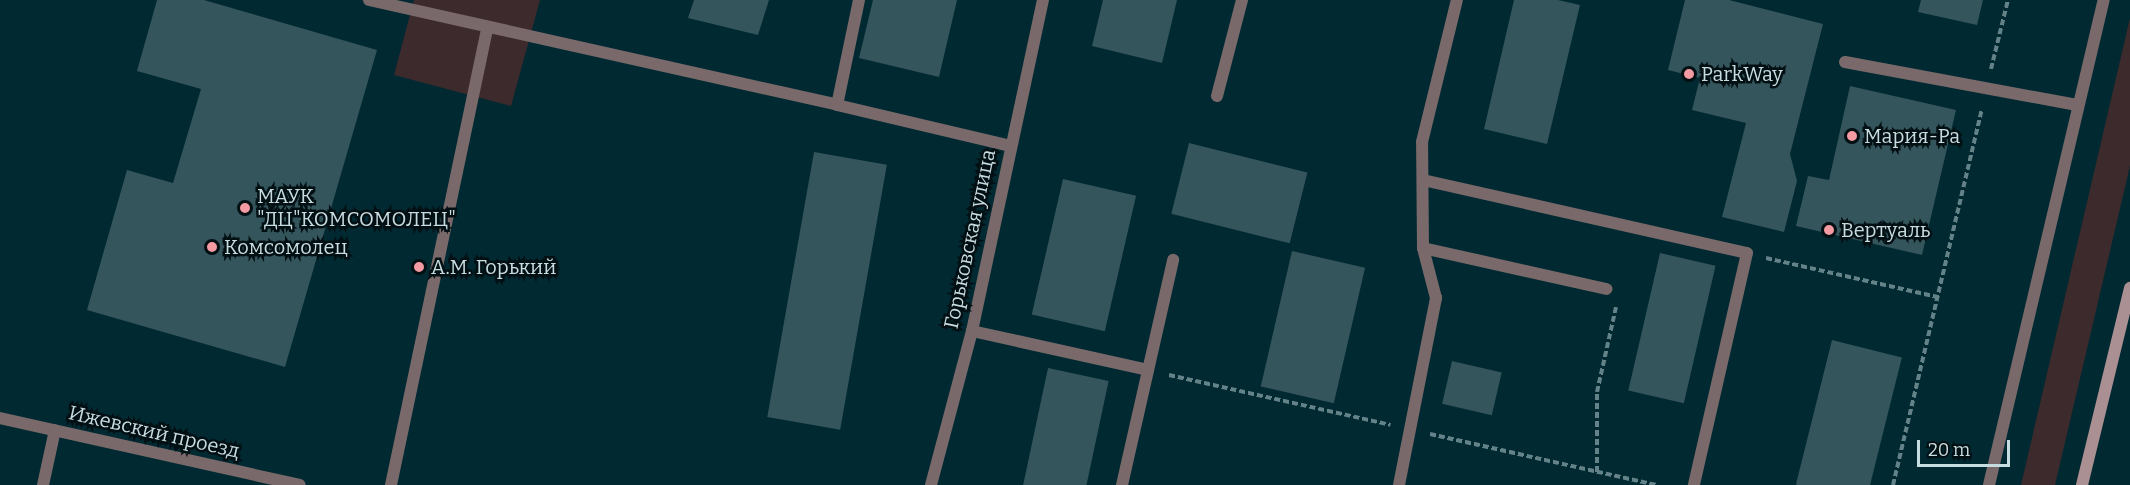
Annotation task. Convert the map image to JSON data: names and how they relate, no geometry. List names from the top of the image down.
{
  "streets": {
    "street": ["Горьковская улица", "Ижевский проезд"]
  },
  "places": [
    "ParkWay",
    "Мария-Ра",
    "МАУК \"ДЦ\"КОМСОМОЛЕЦ\"",
    "Вертуаль",
    "Комсомолец",
    "А.М. Горький"
  ],
  "scale_bar": "20 m"
}
